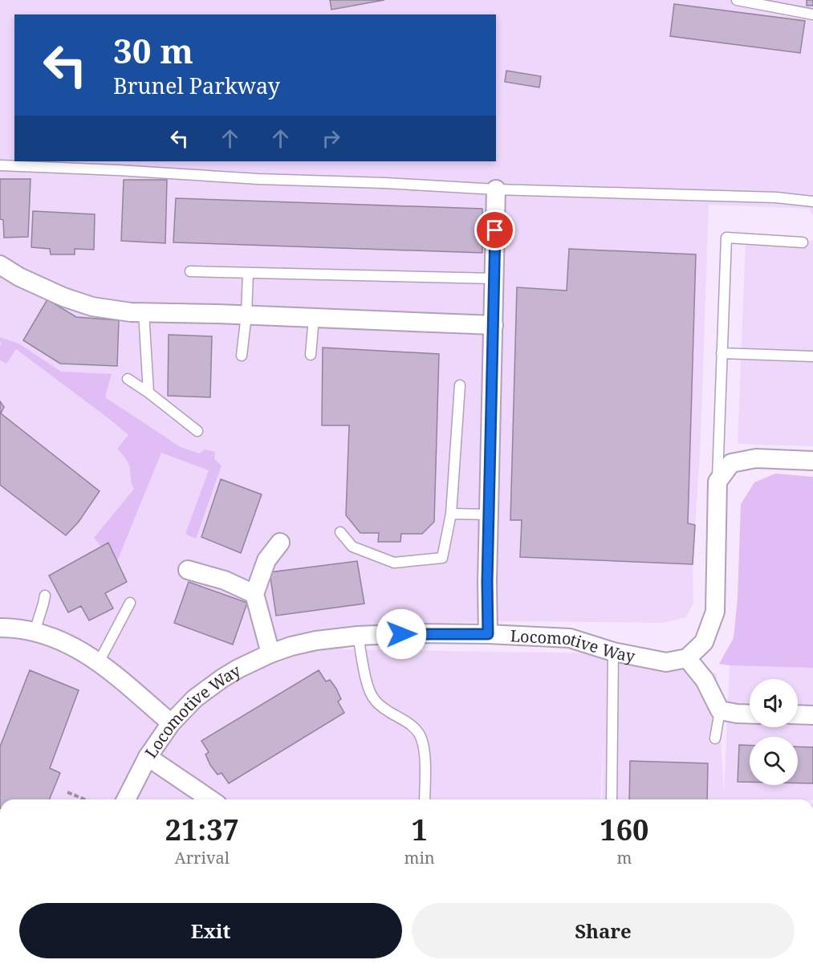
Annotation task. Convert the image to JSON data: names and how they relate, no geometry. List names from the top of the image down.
{
  "streets": {
    "street": ["Locomotive Way"]
  },
  "page": {
    "turn": ["30 m", "Brunel Parkway"],
    "eta": [
      "21:37",
      "Arrival",
      "1",
      "min",
      "160",
      "m"
    ],
    "buttons": ["Exit", "Share"]
  }
}
